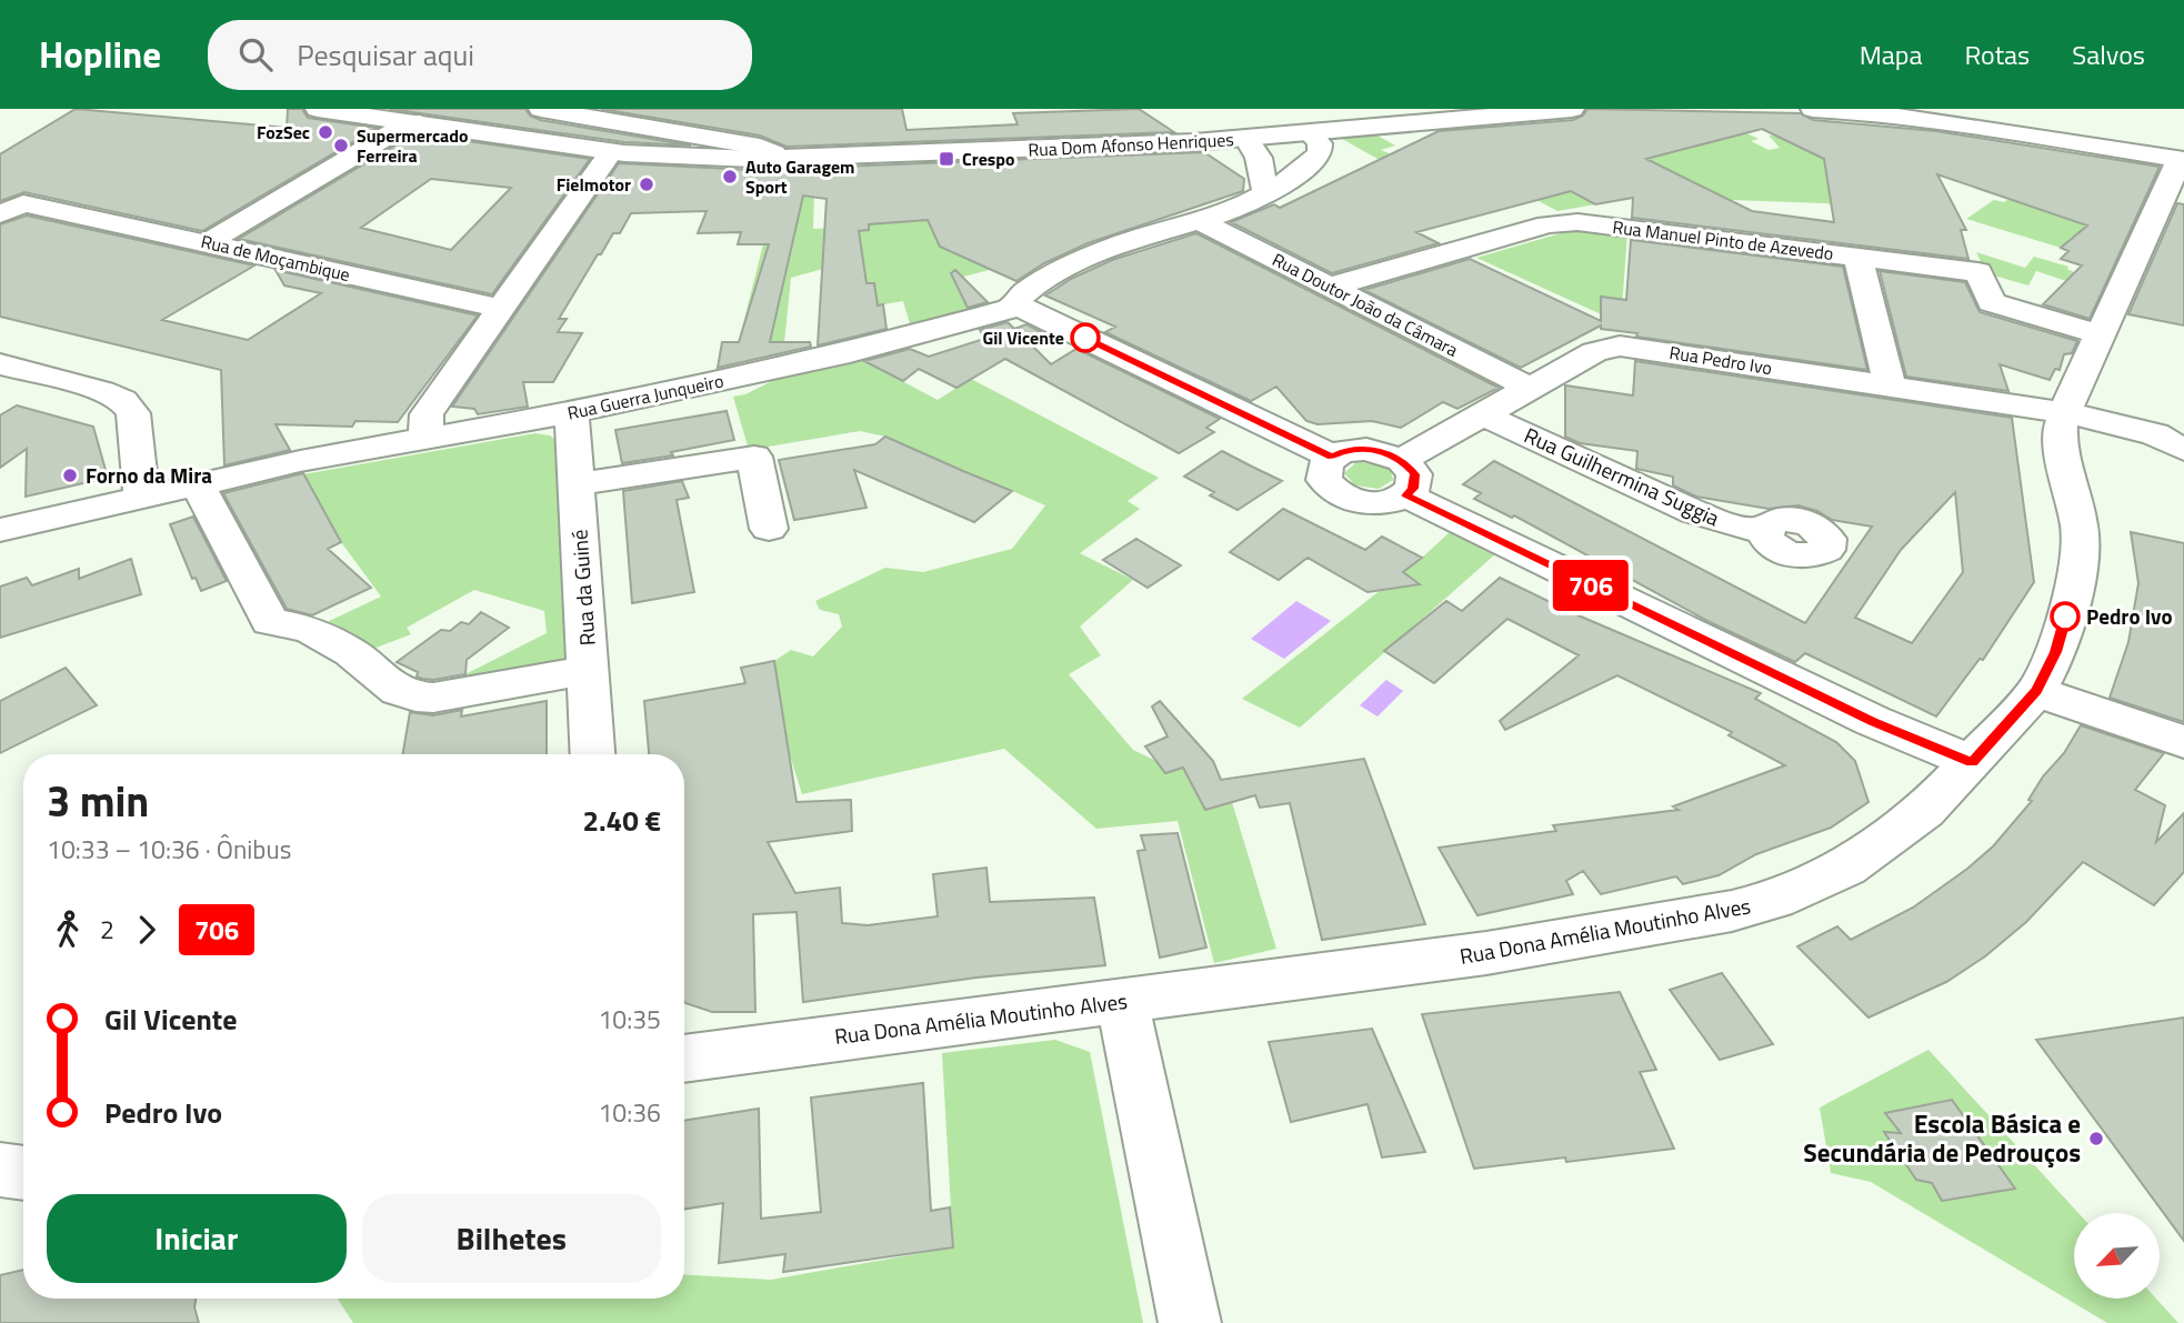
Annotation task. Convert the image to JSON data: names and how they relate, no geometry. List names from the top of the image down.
{
  "streets": {
    "street": [
      "Rua Dom Afonso Henriques",
      "Rua Manuel Pinto de Azevedo",
      "Rua de Moçambique",
      "Rua Doutor João da Câmara",
      "Rua Pedro Ivo",
      "Rua Guerra Junqueiro",
      "Rua Guilhermina Suggia",
      "Rua da Guiné",
      "Rua Dona Amélia Moutinho Alves"
    ]
  },
  "crossings": [
    ["Rua Dom Afonso Henriques", "Rua Guerra Junqueiro"],
    ["Rua Manuel Pinto de Azevedo", "Rua Doutor João da Câmara"],
    ["Rua Manuel Pinto de Azevedo", "Rua Dona Amélia Moutinho Alves"],
    ["Rua Doutor João da Câmara", "Rua Pedro Ivo"],
    ["Rua Doutor João da Câmara", "Rua Guerra Junqueiro"],
    ["Rua Pedro Ivo", "Rua Guilhermina Suggia"],
    ["Rua Pedro Ivo", "Rua Dona Amélia Moutinho Alves"],
    ["Rua Guerra Junqueiro", "Rua da Guiné"]
  ],
  "places": {
    "other": [
      "FozSec",
      "Supermercado Ferreira",
      "Auto Garagem Sport",
      "Fielmotor",
      "Gil Vicente",
      "Forno da Mira",
      "Pedro Ivo",
      "Escola Básica e Secundária de Pedrouços"
    ],
    "transit": ["Crespo"]
  },
  "lines": ["bus line 706"],
  "north": "bottom left",
  "page": {
    "header": "Hopline",
    "search": "Pesquisar aqui",
    "nav": ["Mapa", "Rotas", "Salvos"],
    "on_map": "706",
    "heading": ["3 min", "10:33 – 10:36 · Ônibus", "2.40 €"],
    "legs": ["2", "706"],
    "list": [
      {
        "name": "Gil Vicente",
        "value": "10:35"
      },
      {
        "name": "Pedro Ivo",
        "value": "10:36"
      }
    ],
    "buttons": ["Iniciar", "Bilhetes"]
  }
}
